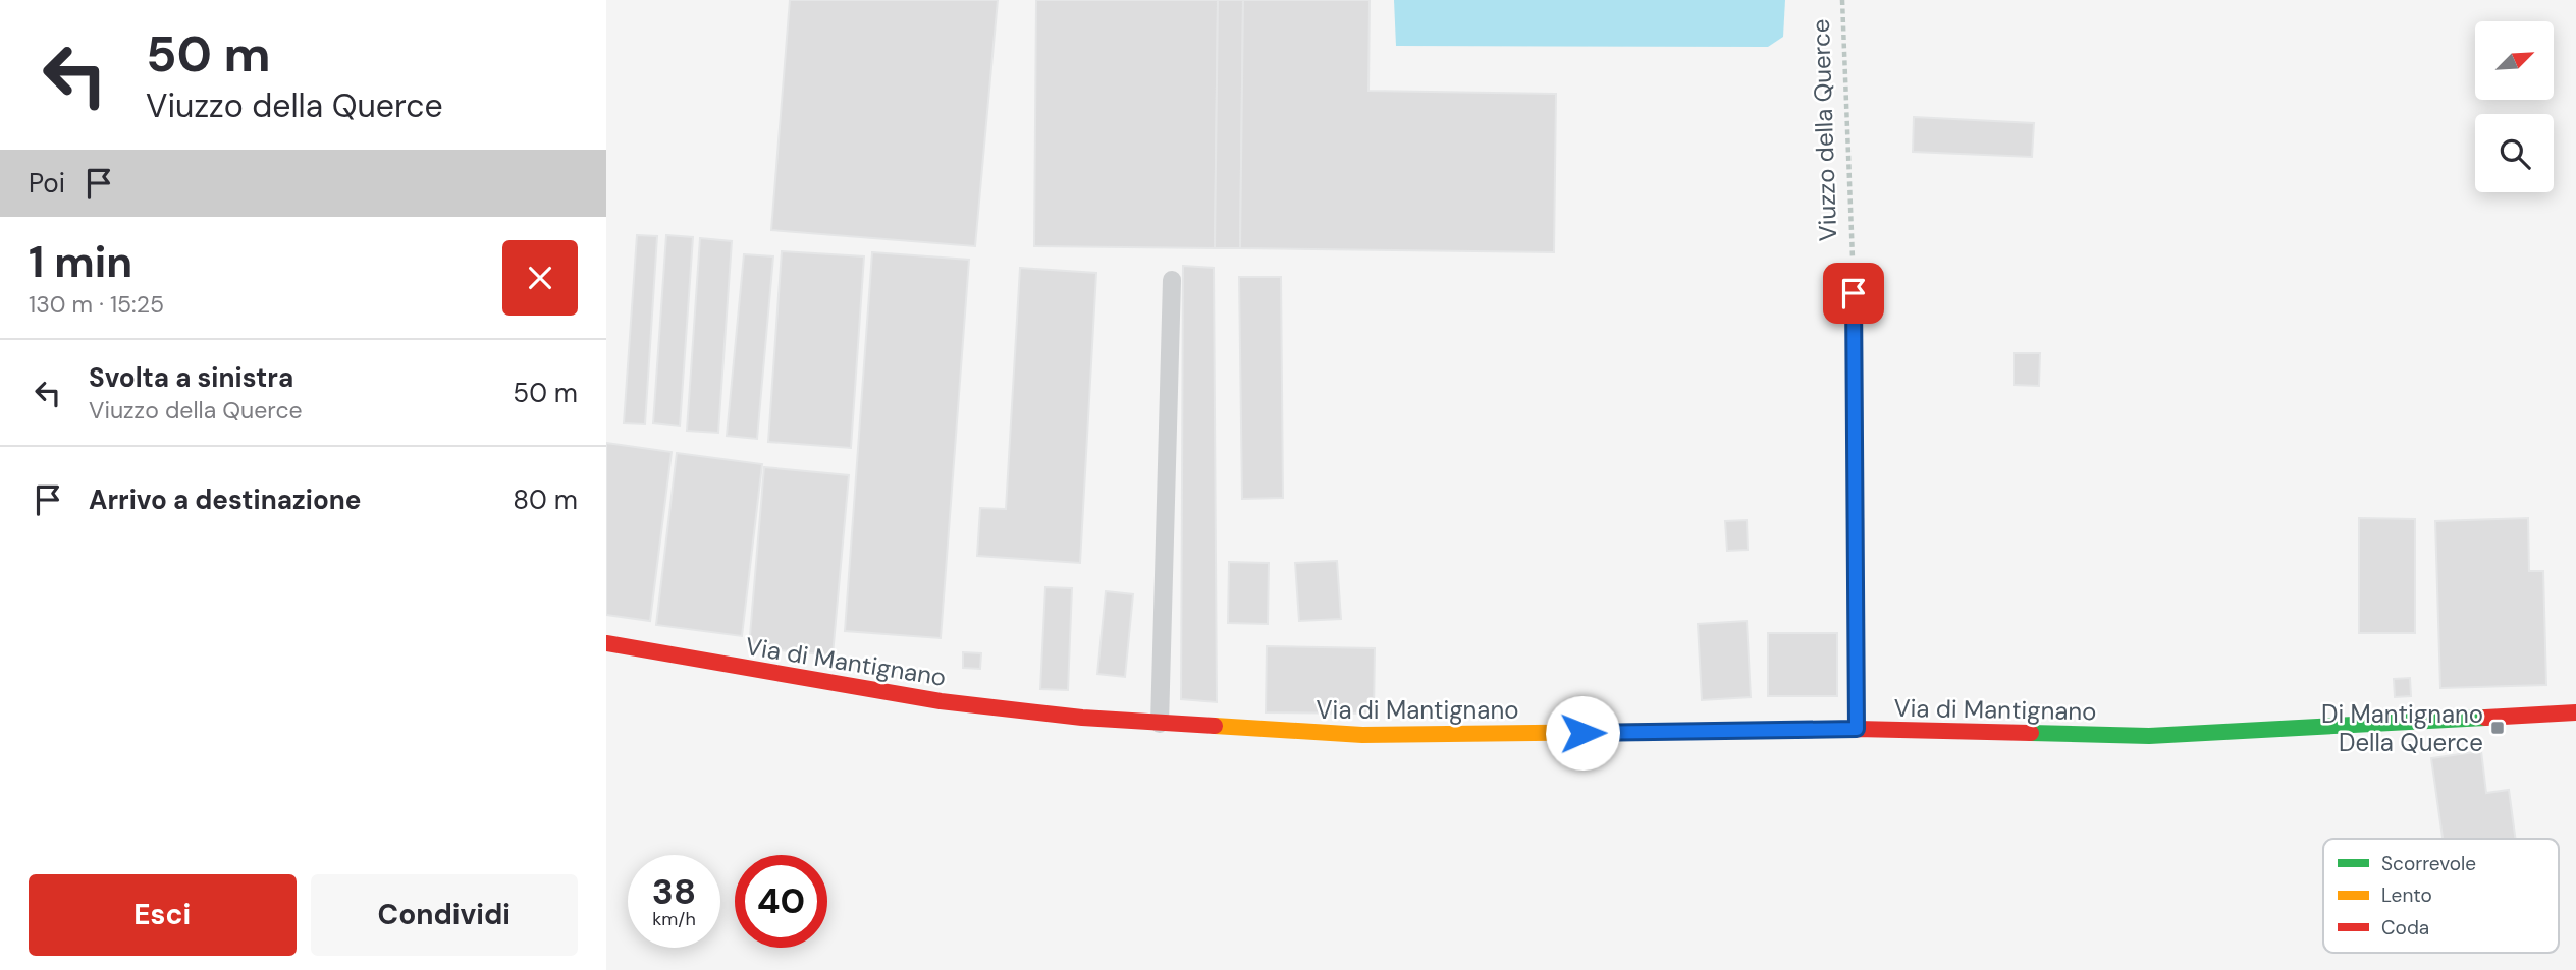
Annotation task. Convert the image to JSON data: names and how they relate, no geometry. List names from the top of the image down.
{
  "streets": {
    "street": ["Via di Mantignano"],
    "path": ["Viuzzo della Querce"]
  },
  "places": {
    "transit": ["Di Mantignano Della Querce"]
  },
  "legend": ["Scorrevole", "Lento", "Coda"],
  "north": "top right",
  "page": {
    "turn": ["50 m", "Viuzzo della Querce"],
    "then": "Poi",
    "heading": ["1 min", "130 m · 15:25"],
    "list": [
      {
        "name": "Svolta a sinistra",
        "note": "Viuzzo della Querce",
        "value": "50 m"
      },
      {
        "name": "Arrivo a destinazione",
        "value": "80 m"
      }
    ],
    "speed": "38 km/h",
    "limit": "40",
    "buttons": ["Esci", "Condividi"]
  }
}
